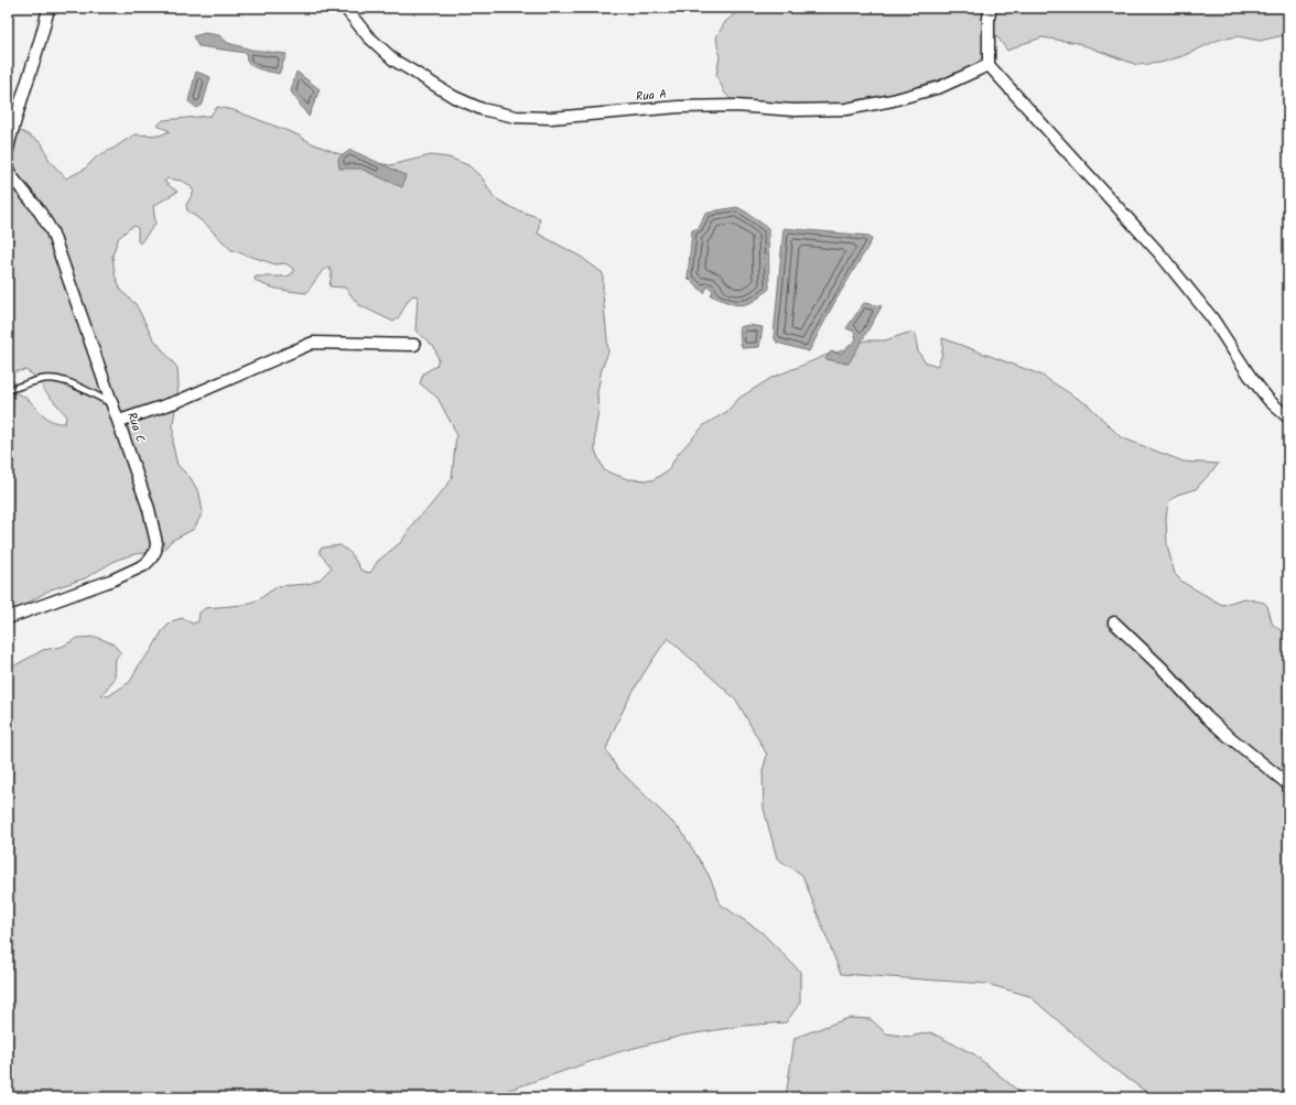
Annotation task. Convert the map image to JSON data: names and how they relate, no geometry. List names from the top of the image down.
{
  "streets": {
    "street": ["Rua A", "Rua C"]
  }
}
